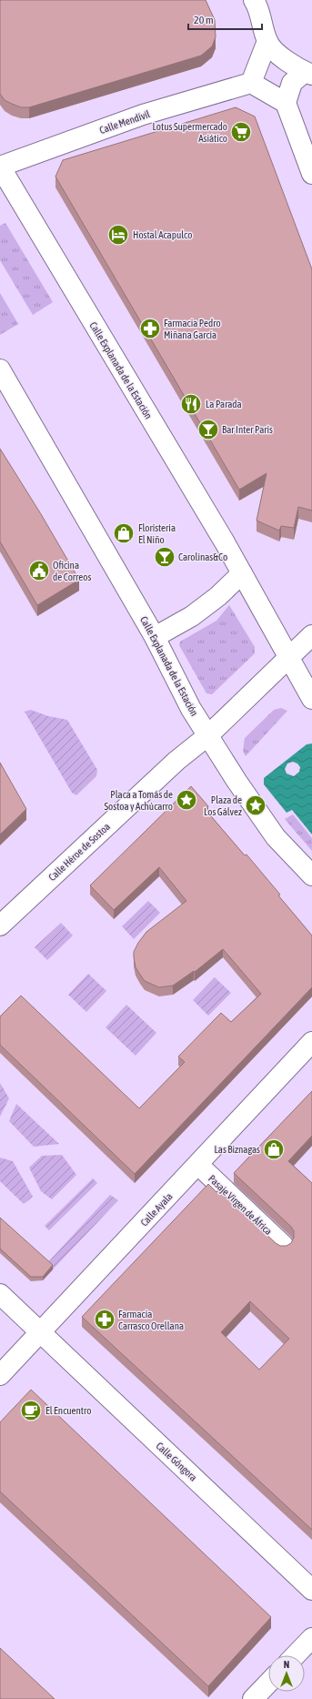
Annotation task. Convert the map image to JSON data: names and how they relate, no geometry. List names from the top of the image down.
{
  "streets": {
    "main road": [
      "Calle Mendívil",
      "Calle Explanada de la Estación",
      "Calle Héroe de Sostoa",
      "Pasaje Virgen de África",
      "Calle Ayala",
      "Calle Góngora"
    ]
  },
  "crossings": [
    ["Calle Mendívil", "Calle Explanada de la Estación"],
    ["Calle Explanada de la Estación", "Calle Héroe de Sostoa"],
    ["Pasaje Virgen de África", "Calle Ayala"],
    ["Calle Ayala", "Calle Góngora"]
  ],
  "places": {
    "supermarket": ["Lotus Supermercado Asiático"],
    "hotel": ["Hostal Acapulco"],
    "pharmacy": ["Farmacia Pedro Miñana García", "Farmacia Carrasco Orellana"],
    "restaurant": ["La Parada"],
    "bar": ["Bar Inter Paris", "Carolinas&Co"],
    "shop": ["Floristería El Niño", "Las Biznagas"],
    "public building": ["Oficina de Correos"],
    "place": ["Placa a Tomás de Sostoa y Achúcarro", "Plaza de Los Gálvez"],
    "cafe": ["El Encuentro"]
  },
  "scale_bar": "20 m",
  "north": "top"
}
